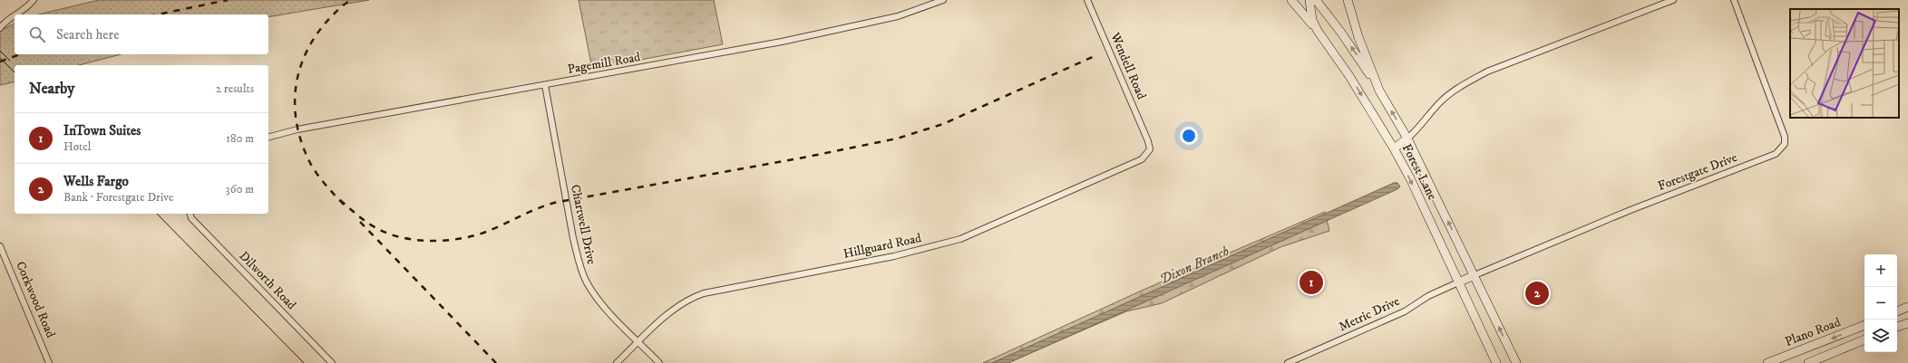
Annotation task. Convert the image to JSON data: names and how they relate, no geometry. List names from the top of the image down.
{
  "streets": {
    "main road": ["Forest Lane", "Plano Road"],
    "street": [
      "Pagemill Road",
      "Wendell Road",
      "Forestgate Drive",
      "Chartwell Drive",
      "Hillguard Road",
      "Dilworth Road",
      "Corkwood Road",
      "Metric Drive"
    ]
  },
  "crossings": [
    ["Pagemill Road", "Chartwell Drive"],
    ["Wendell Road", "Hillguard Road"],
    ["Forest Lane", "Forestgate Drive"],
    ["Forest Lane", "Metric Drive"],
    ["Chartwell Drive", "Hillguard Road"]
  ],
  "water": ["Dixon Branch"],
  "page": {
    "search": "Search here",
    "heading": ["Nearby", "2 results"],
    "list": [
      {
        "mark": "1",
        "name": "InTown Suites",
        "note": "Hotel",
        "value": "180 m"
      },
      {
        "mark": "2",
        "name": "Wells Fargo",
        "note": "Bank · Forestgate Drive",
        "value": "360 m"
      }
    ],
    "map_buttons": ["+", "−"],
    "pins": ["1", "2"]
  }
}
